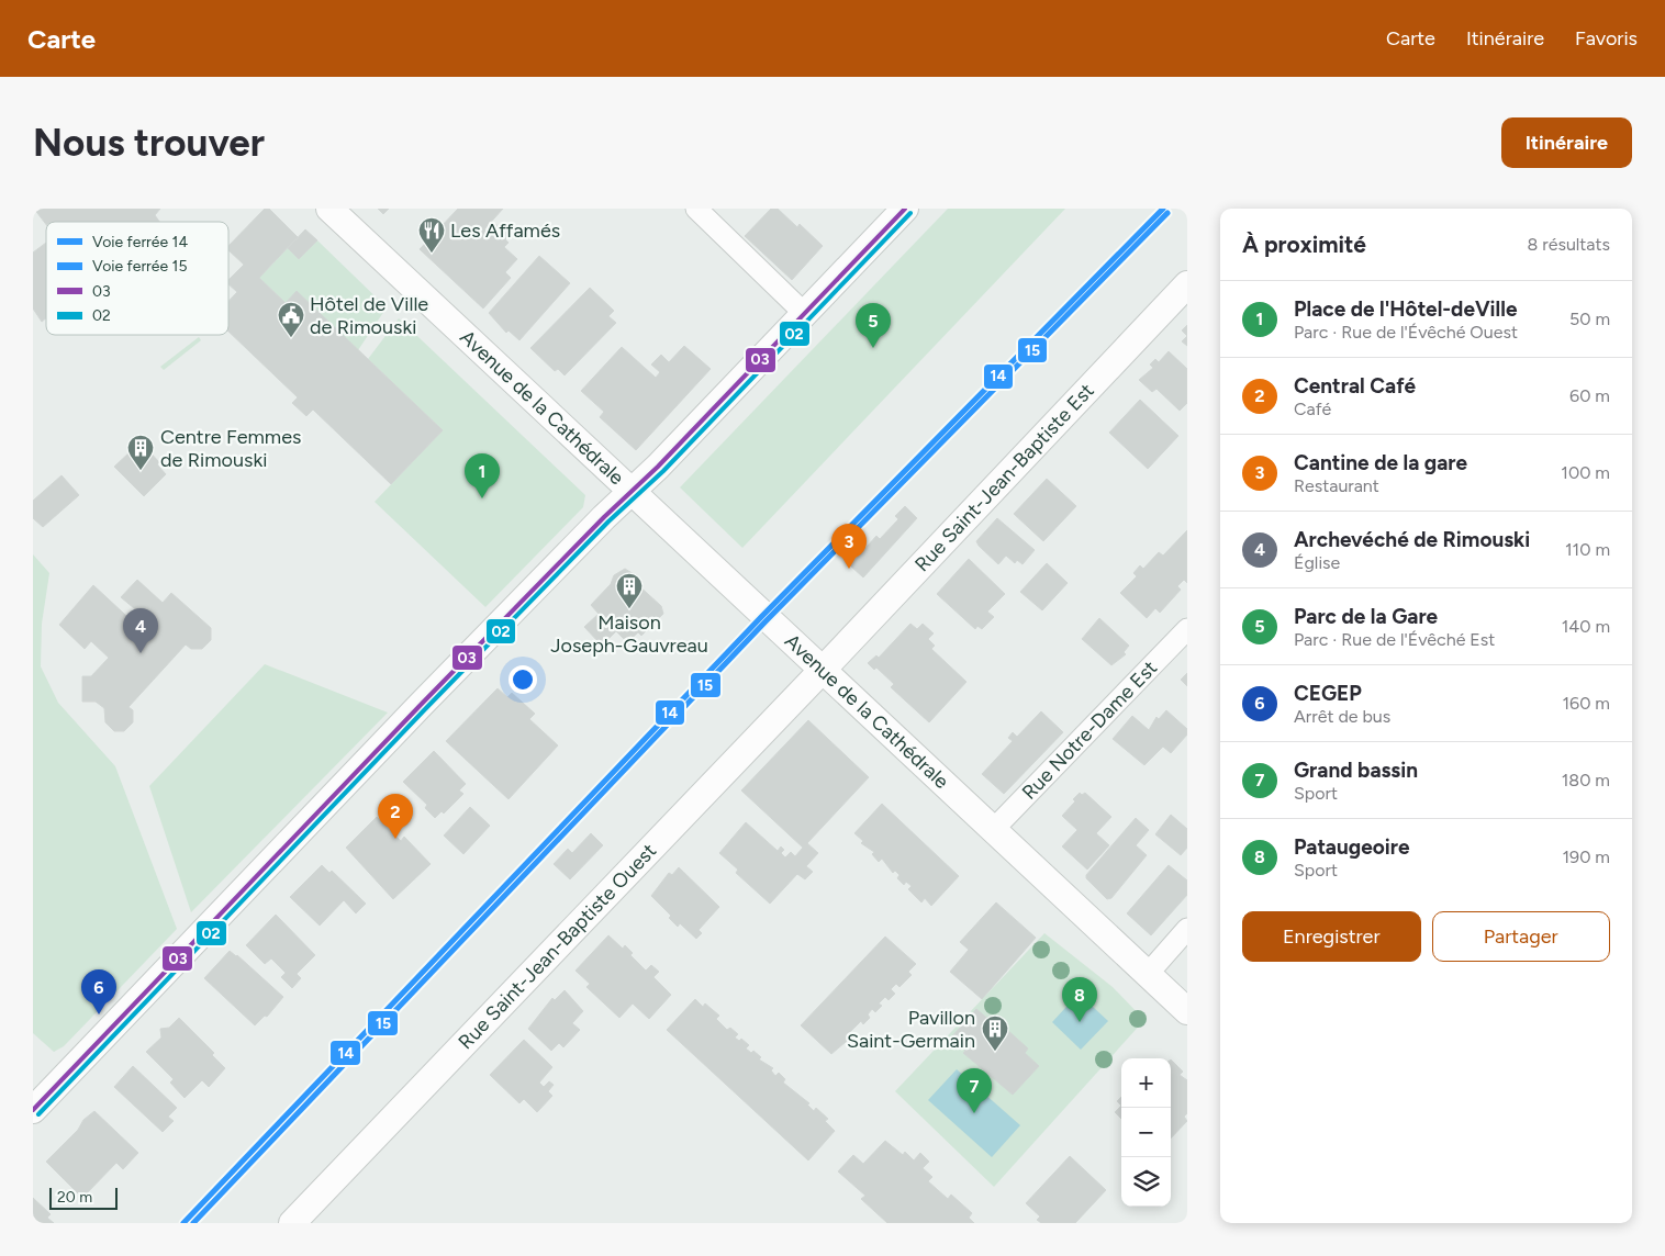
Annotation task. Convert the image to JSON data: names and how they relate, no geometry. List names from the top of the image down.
{
  "streets": {
    "street": [
      "Avenue de la Cathédrale",
      "Rue Saint-Jean-Baptiste Est",
      "Rue Notre-Dame Est",
      "Rue Saint-Jean-Baptiste Ouest"
    ]
  },
  "crossings": [
    ["Avenue de la Cathédrale", "Rue Saint-Jean-Baptiste Est"],
    ["Avenue de la Cathédrale", "Rue Notre-Dame Est"],
    ["Avenue de la Cathédrale", "Rue Saint-Jean-Baptiste Ouest"],
    ["Rue Saint-Jean-Baptiste Est", "Rue Saint-Jean-Baptiste Ouest"]
  ],
  "places": {
    "restaurant": ["Les Affamés"],
    "public building": ["Hôtel de Ville de Rimouski"],
    "building": ["Centre Femmes de Rimouski", "Maison Joseph-Gauvreau", "Pavillon Saint-Germain"]
  },
  "lines": [
    "rail line 14",
    "transit line 03",
    "rail line 15",
    "transit line 02"
  ],
  "legend": [
    "Voie ferrée 14",
    "Voie ferrée 15",
    "03",
    "02"
  ],
  "scale_bar": "20 m",
  "page": {
    "header": "Carte",
    "nav": ["Carte", "Itinéraire", "Favoris"],
    "buttons": [
      "Itinéraire",
      ["Enregistrer", "Partager"]
    ],
    "title": "Nous trouver",
    "heading": ["À proximité", "8 résultats"],
    "list": [
      {
        "mark": "1",
        "name": "Place de l'Hôtel-deVille",
        "note": "Parc · Rue de l'Évêché Ouest",
        "value": "50 m"
      },
      {
        "mark": "2",
        "name": "Central Café",
        "note": "Café",
        "value": "60 m"
      },
      {
        "mark": "3",
        "name": "Cantine de la gare",
        "note": "Restaurant",
        "value": "100 m"
      },
      {
        "mark": "4",
        "name": "Archevéché de Rimouski",
        "note": "Église",
        "value": "110 m"
      },
      {
        "mark": "5",
        "name": "Parc de la Gare",
        "note": "Parc · Rue de l'Évêché Est",
        "value": "140 m"
      },
      {
        "mark": "6",
        "name": "CEGEP",
        "note": "Arrêt de bus",
        "value": "160 m"
      },
      {
        "mark": "7",
        "name": "Grand bassin",
        "note": "Sport",
        "value": "180 m"
      },
      {
        "mark": "8",
        "name": "Pataugeoire",
        "note": "Sport",
        "value": "190 m"
      }
    ],
    "pins": [
      "5",
      "1",
      "3",
      "4",
      "2",
      "6",
      "8",
      "7"
    ],
    "map_buttons": ["+", "−"],
    "scale": "20 m"
  }
}
